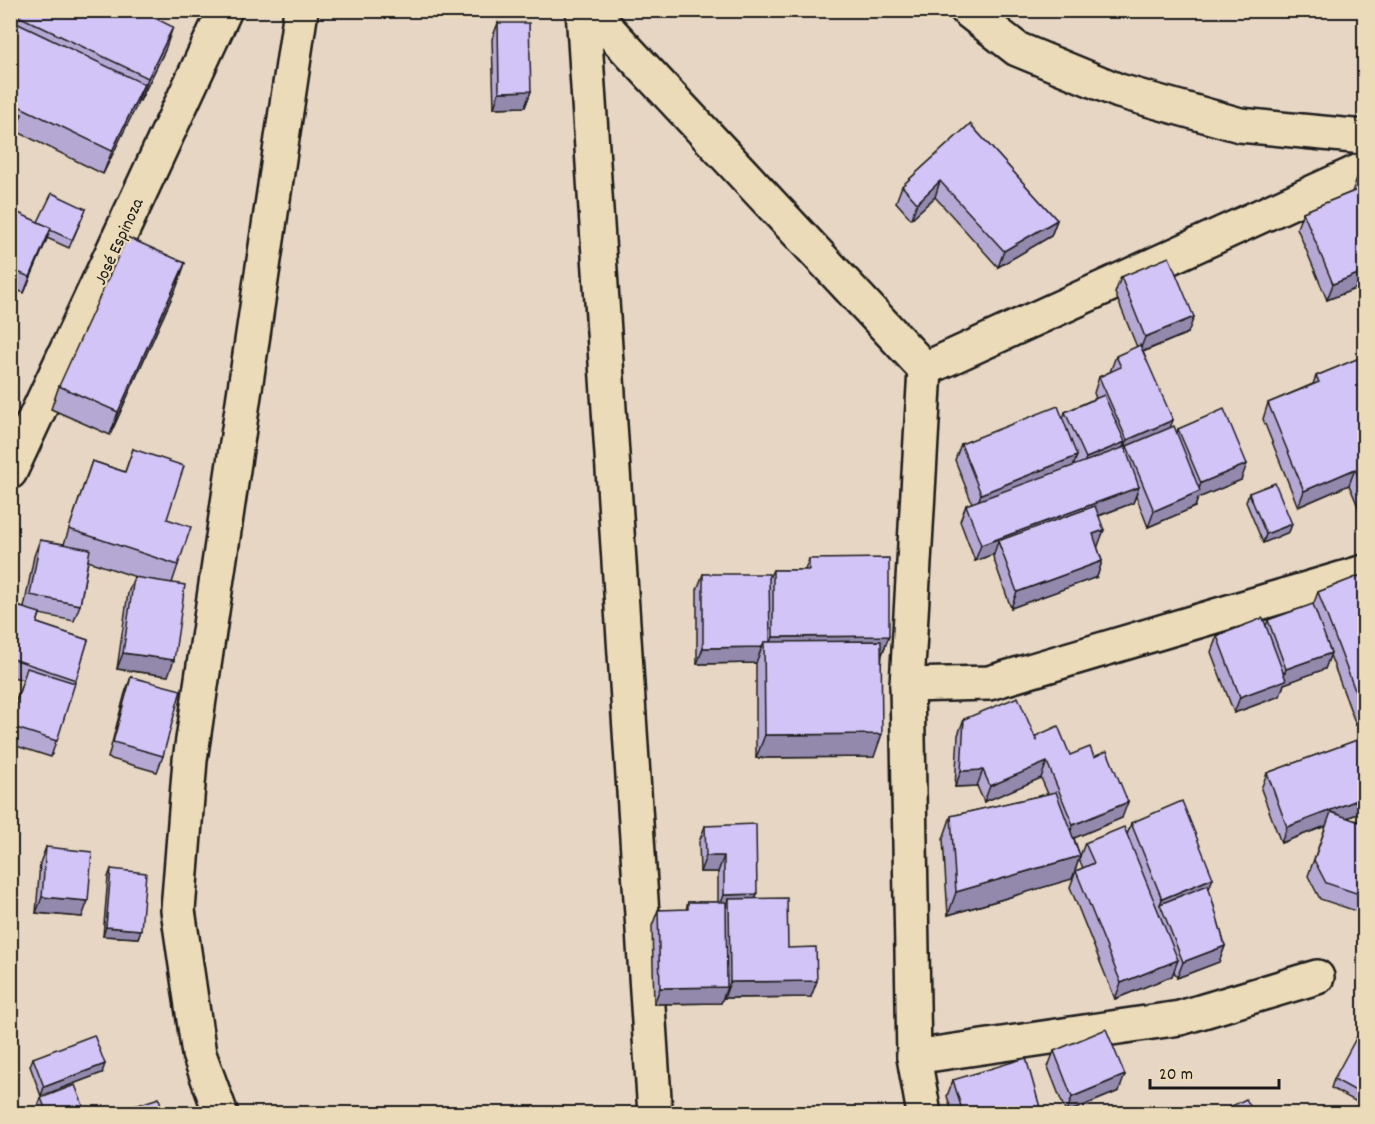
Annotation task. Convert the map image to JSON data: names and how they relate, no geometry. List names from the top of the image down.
{
  "streets": {
    "street": ["José Espinoza"]
  },
  "scale_bar": "20 m"
}
